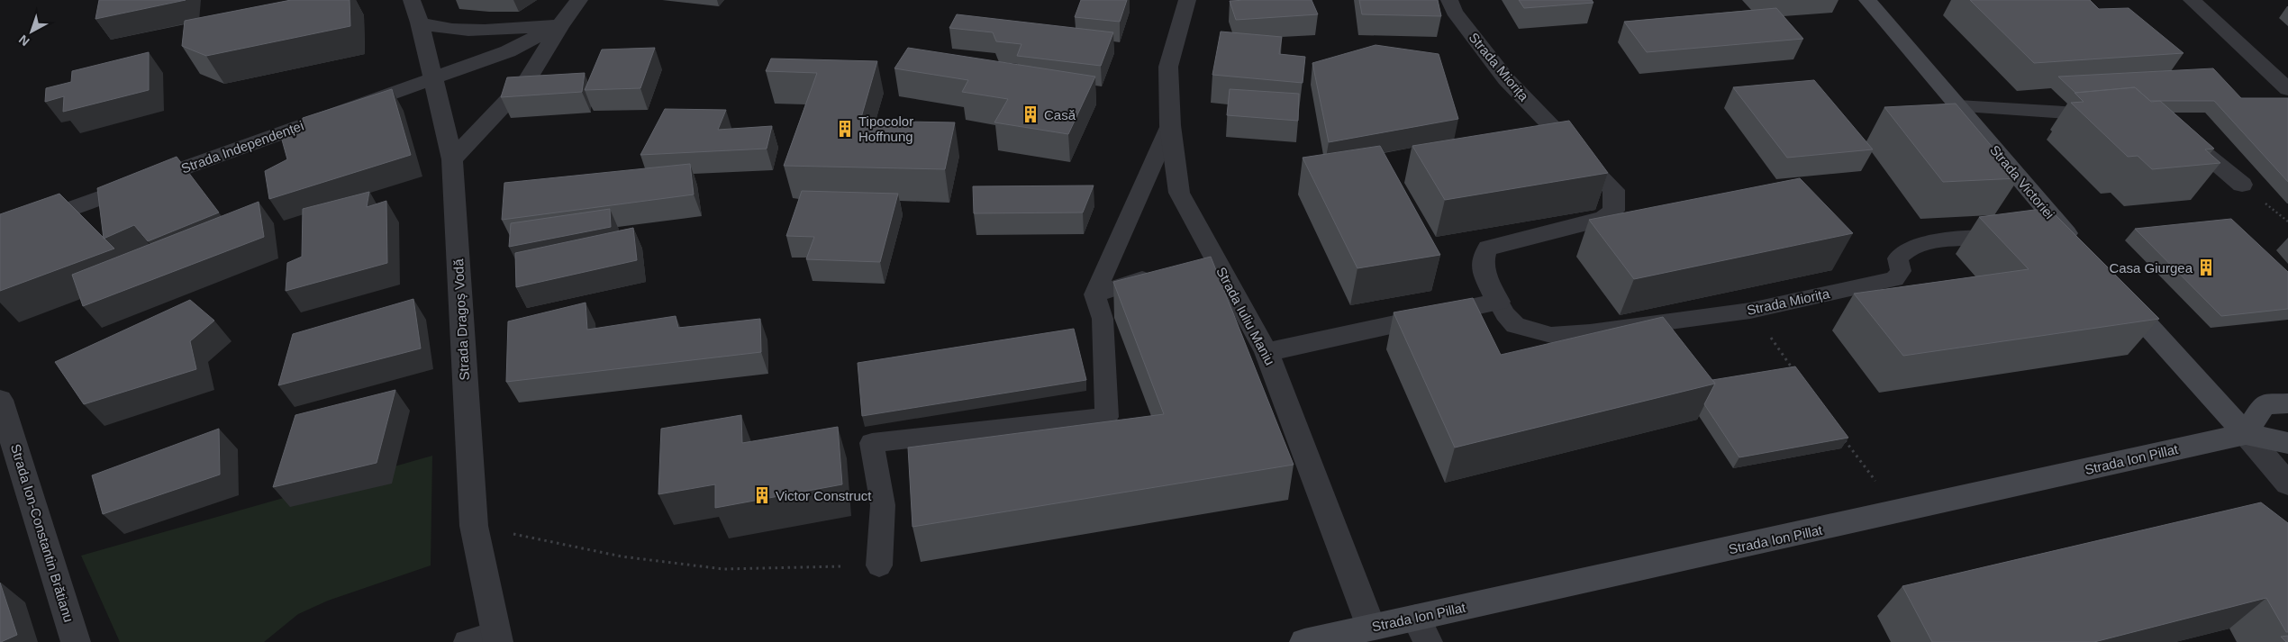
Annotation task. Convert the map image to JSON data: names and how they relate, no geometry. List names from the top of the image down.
{
  "streets": {
    "main road": ["Strada Victoriei", "Strada Ion Pillat"],
    "street": [
      "Strada Miorița",
      "Strada Independenței",
      "Strada Iuliu Maniu",
      "Strada Dragoș Vodă",
      "Strada Ion-Constantin Brătianu"
    ]
  },
  "crossings": [
    ["Strada Independenței", "Strada Dragoș Vodă"],
    ["Strada Iuliu Maniu", "Strada Ion Pillat"]
  ],
  "places": {
    "building": [
      "Casă",
      "Tipocolor Hoffnung",
      "Casa Giurgea",
      "Victor Construct"
    ]
  },
  "north": "bottom left"
}
